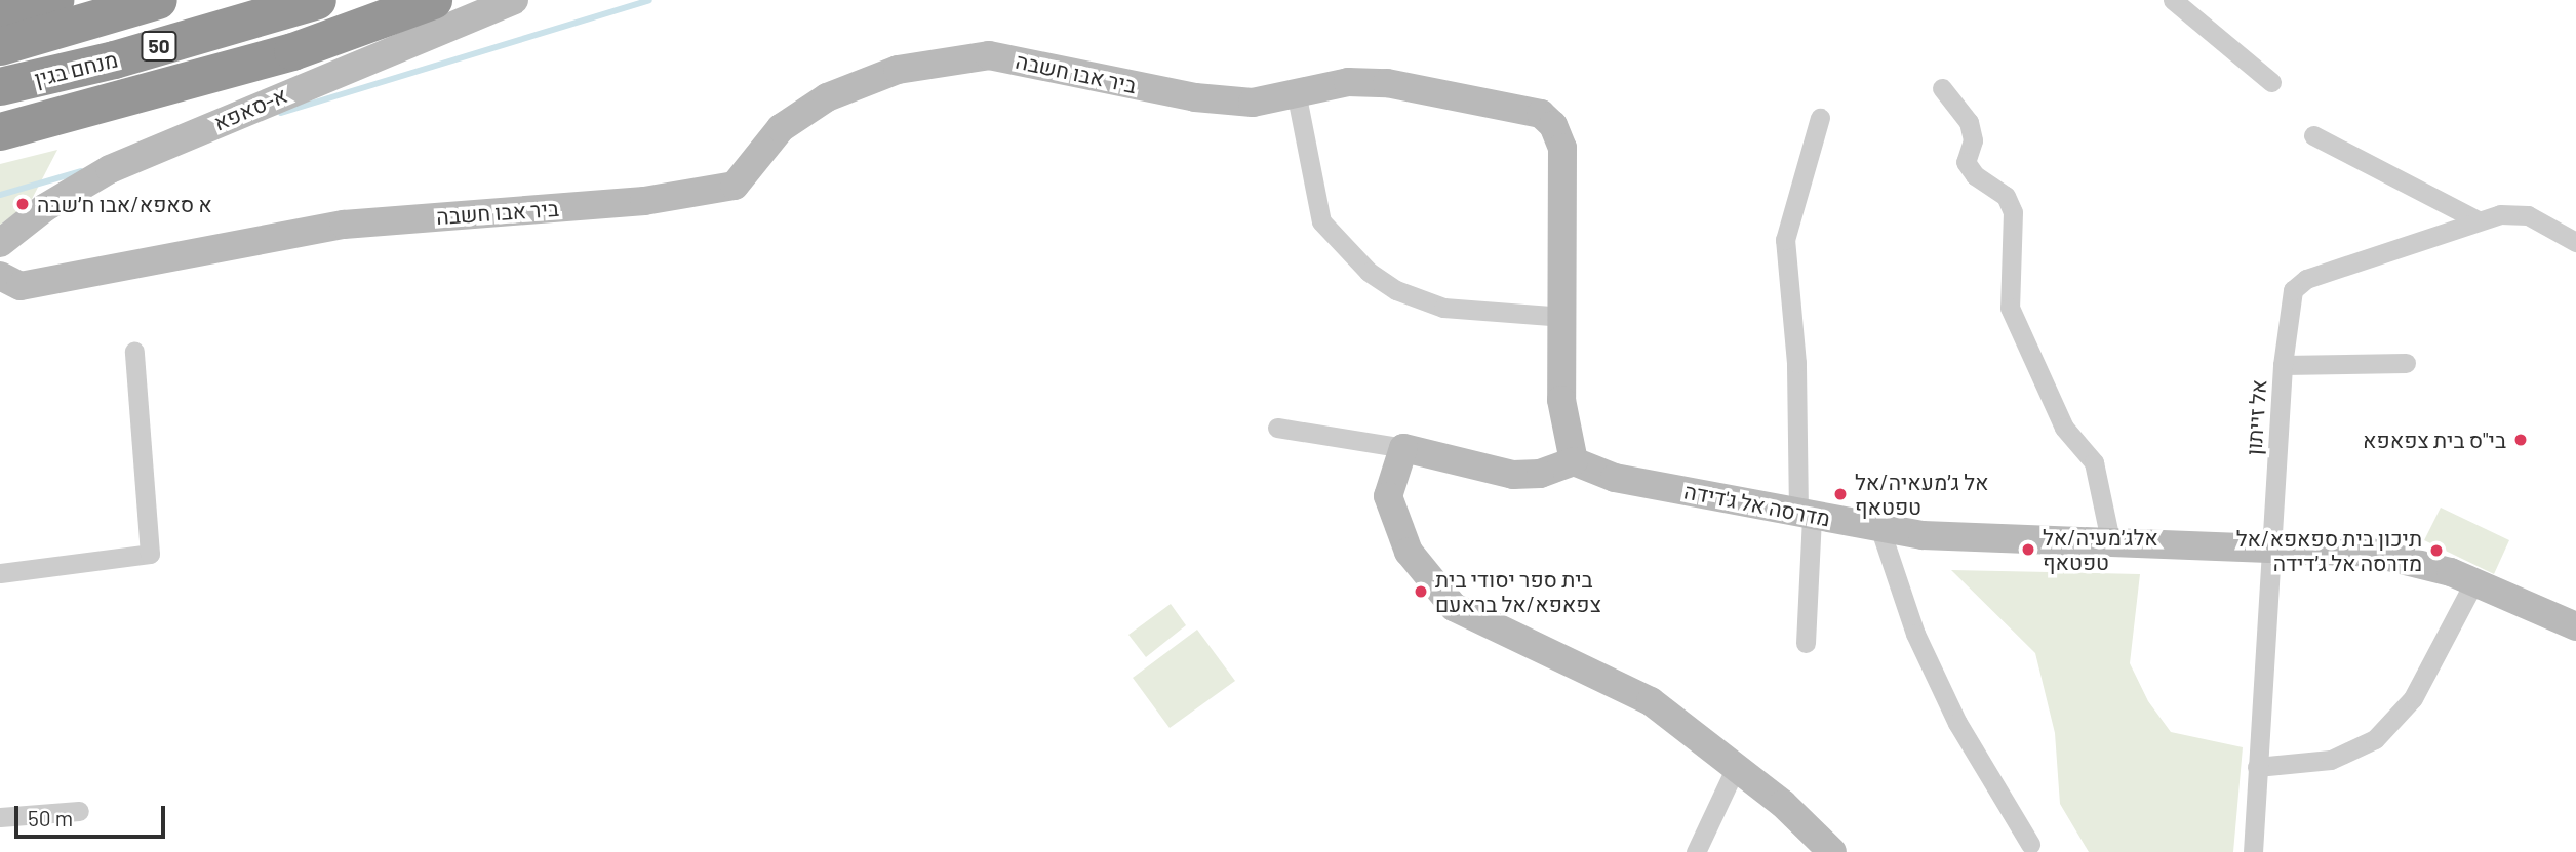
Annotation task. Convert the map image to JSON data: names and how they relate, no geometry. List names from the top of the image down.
{
  "streets": {
    "highway": ["50", "מנחם בגין"],
    "street": [
      "ביר אבו חשבה",
      "א-סאפא",
      "אל זייתון",
      "מדרסה אל ג'דידה"
    ]
  },
  "crossings": [
    ["ביר אבו חשבה", "מדרסה אל ג'דידה"],
    ["אל זייתון", "מדרסה אל ג'דידה"]
  ],
  "places": [
    "א סאפא/אבו ח׳שבה",
    "בי\"ס בית צפאפא",
    "אל ג׳מעאיה/אל טפטאף",
    "אלג׳מעיה/אל טפטאף",
    "תיכון בית ספאפא/אל מדרסה אל ג׳דידה",
    "בית ספר יסודי בית צפאפא/אל בראעם"
  ],
  "scale_bar": "50 m"
}
